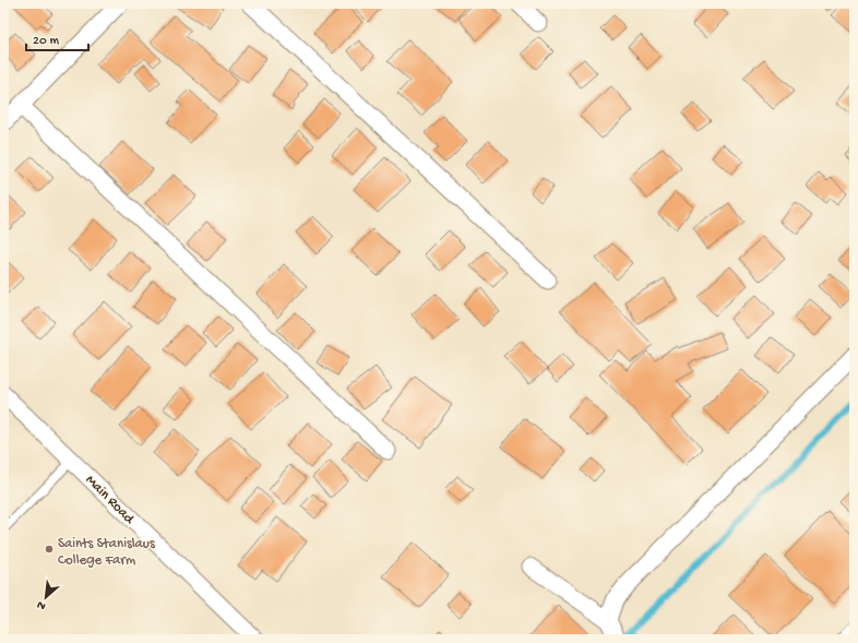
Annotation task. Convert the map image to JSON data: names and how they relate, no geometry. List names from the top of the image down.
{
  "streets": {
    "street": ["Main Road"]
  },
  "places": ["Saints Stanislaus College Farm"],
  "scale_bar": "20 m",
  "north": "bottom left"
}
